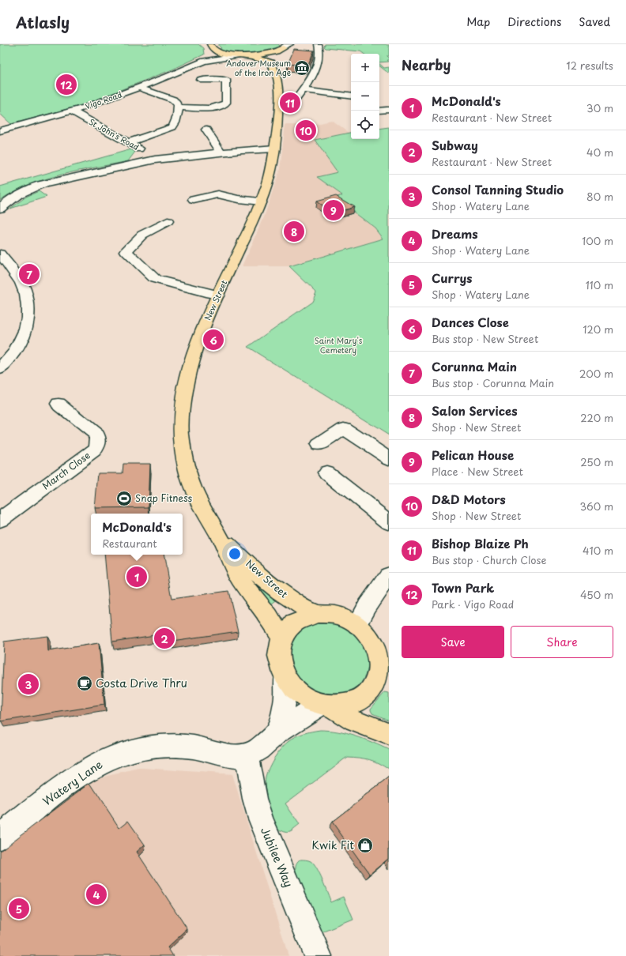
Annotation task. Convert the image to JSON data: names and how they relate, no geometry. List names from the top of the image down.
{
  "streets": {
    "main road": ["New Street"],
    "street": [
      "Vigo Road",
      "St John's Road",
      "March Close",
      "Watery Lane",
      "Jubilee Way"
    ]
  },
  "crossings": [
    ["Vigo Road", "St John's Road"],
    ["New Street", "Watery Lane"],
    ["Watery Lane", "Jubilee Way"]
  ],
  "parks": ["Saint Mary's Cemetery"],
  "places": {
    "museum": ["Andover Museum of the Iron Age"],
    "sports": ["Snap Fitness"],
    "cafe": ["Costa Drive Thru"],
    "shop": ["Kwik Fit"]
  },
  "page": {
    "header": "Atlasly",
    "nav": ["Map", "Directions", "Saved"],
    "heading": ["Nearby", "12 results"],
    "map_buttons": ["+", "−"],
    "pins": [
      "12",
      "11",
      "10",
      "9",
      "8",
      "7",
      "6",
      "1",
      "2",
      "3",
      "4",
      "5"
    ],
    "list": [
      {
        "mark": "1",
        "name": "McDonald's",
        "note": "Restaurant · New Street",
        "value": "30 m"
      },
      {
        "mark": "2",
        "name": "Subway",
        "note": "Restaurant · New Street",
        "value": "40 m"
      },
      {
        "mark": "3",
        "name": "Consol Tanning Studio",
        "note": "Shop · Watery Lane",
        "value": "80 m"
      },
      {
        "mark": "4",
        "name": "Dreams",
        "note": "Shop · Watery Lane",
        "value": "100 m"
      },
      {
        "mark": "5",
        "name": "Currys",
        "note": "Shop · Watery Lane",
        "value": "110 m"
      },
      {
        "mark": "6",
        "name": "Dances Close",
        "note": "Bus stop · New Street",
        "value": "120 m"
      },
      {
        "mark": "7",
        "name": "Corunna Main",
        "note": "Bus stop · Corunna Main",
        "value": "200 m"
      },
      {
        "mark": "8",
        "name": "Salon Services",
        "note": "Shop · New Street",
        "value": "220 m"
      },
      {
        "mark": "9",
        "name": "Pelican House",
        "note": "Place · New Street",
        "value": "250 m"
      },
      {
        "mark": "10",
        "name": "D&D Motors",
        "note": "Shop · New Street",
        "value": "360 m"
      },
      {
        "mark": "11",
        "name": "Bishop Blaize Ph",
        "note": "Bus stop · Church Close",
        "value": "410 m"
      },
      {
        "mark": "12",
        "name": "Town Park",
        "note": "Park · Vigo Road",
        "value": "450 m"
      }
    ],
    "popup": ["McDonald's", "Restaurant"],
    "buttons": ["Save", "Share"]
  }
}
